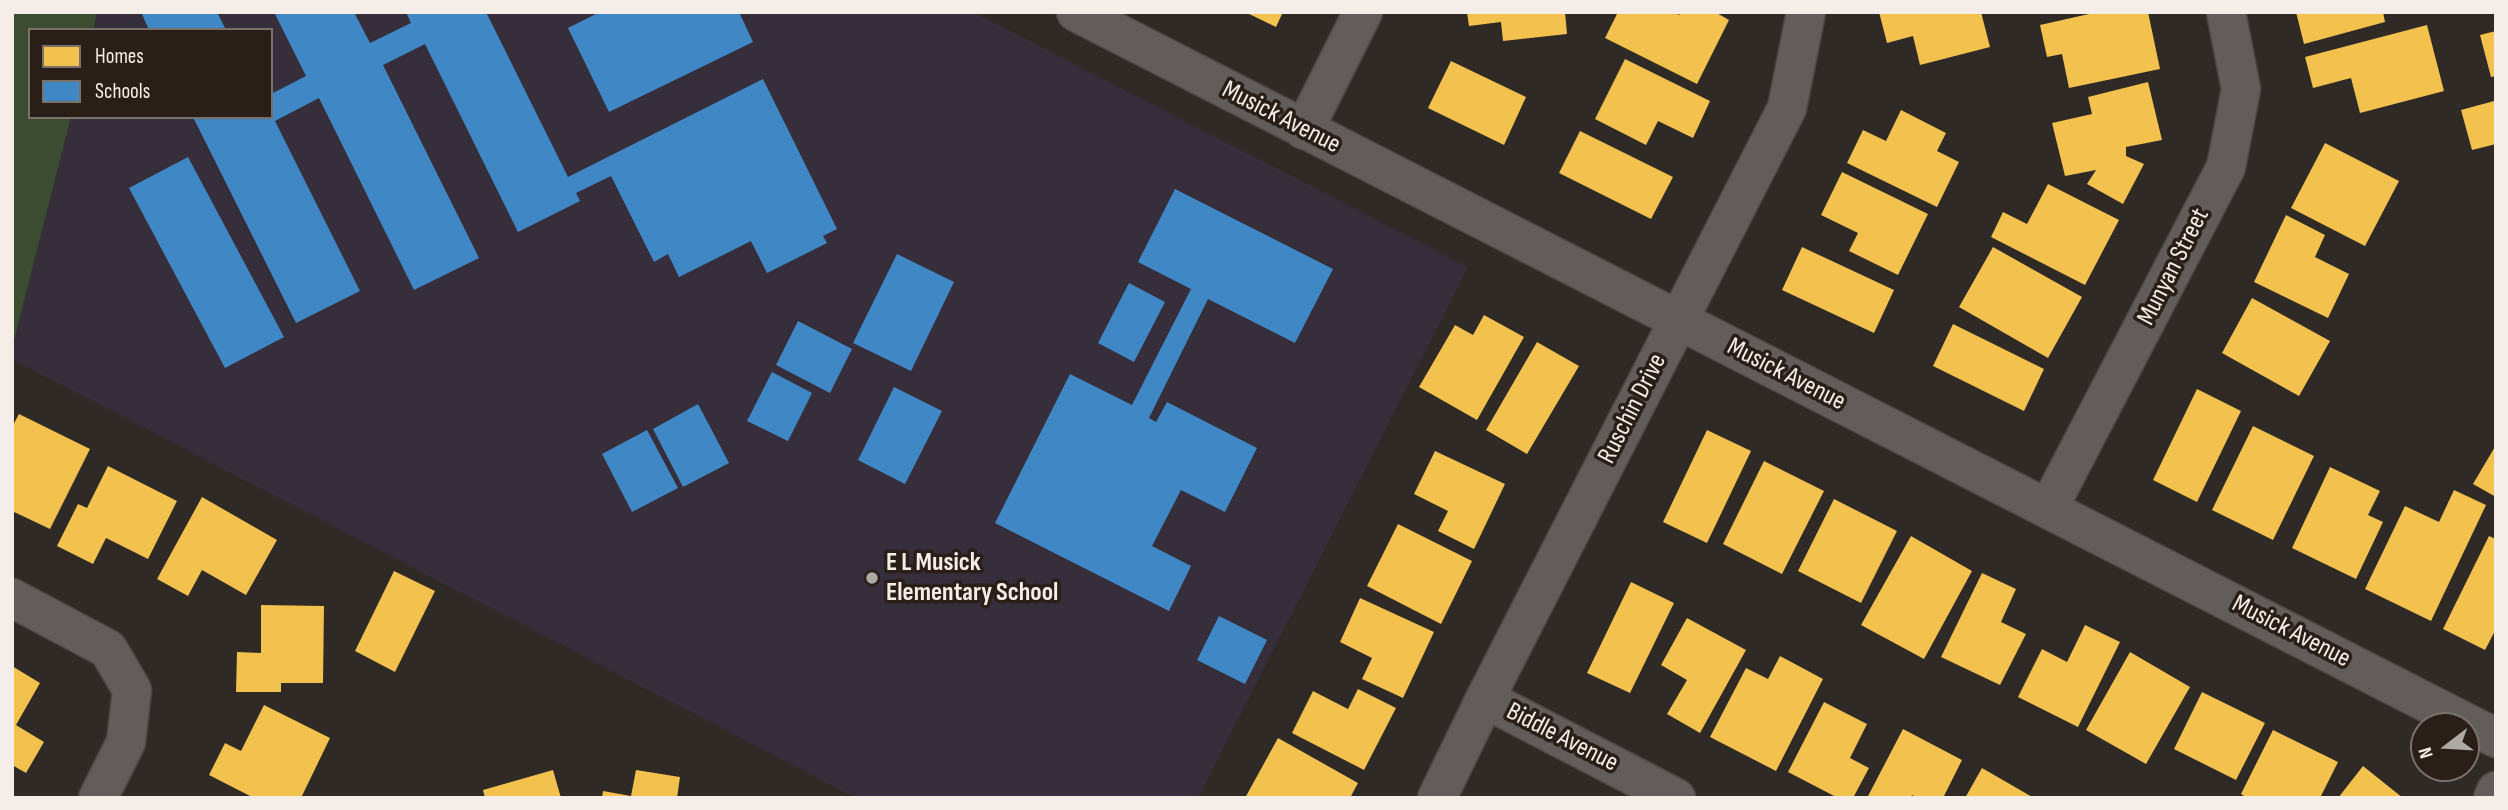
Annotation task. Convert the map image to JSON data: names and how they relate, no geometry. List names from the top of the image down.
{
  "streets": {
    "street": [
      "Musick Avenue",
      "Munyan Street",
      "Ruschin Drive",
      "Biddle Avenue"
    ]
  },
  "crossings": [
    ["Musick Avenue", "Munyan Street"],
    ["Musick Avenue", "Ruschin Drive"],
    ["Ruschin Drive", "Biddle Avenue"]
  ],
  "places": ["E L Musick Elementary School"],
  "legend": ["Homes", "Schools"],
  "north": "left"
}
